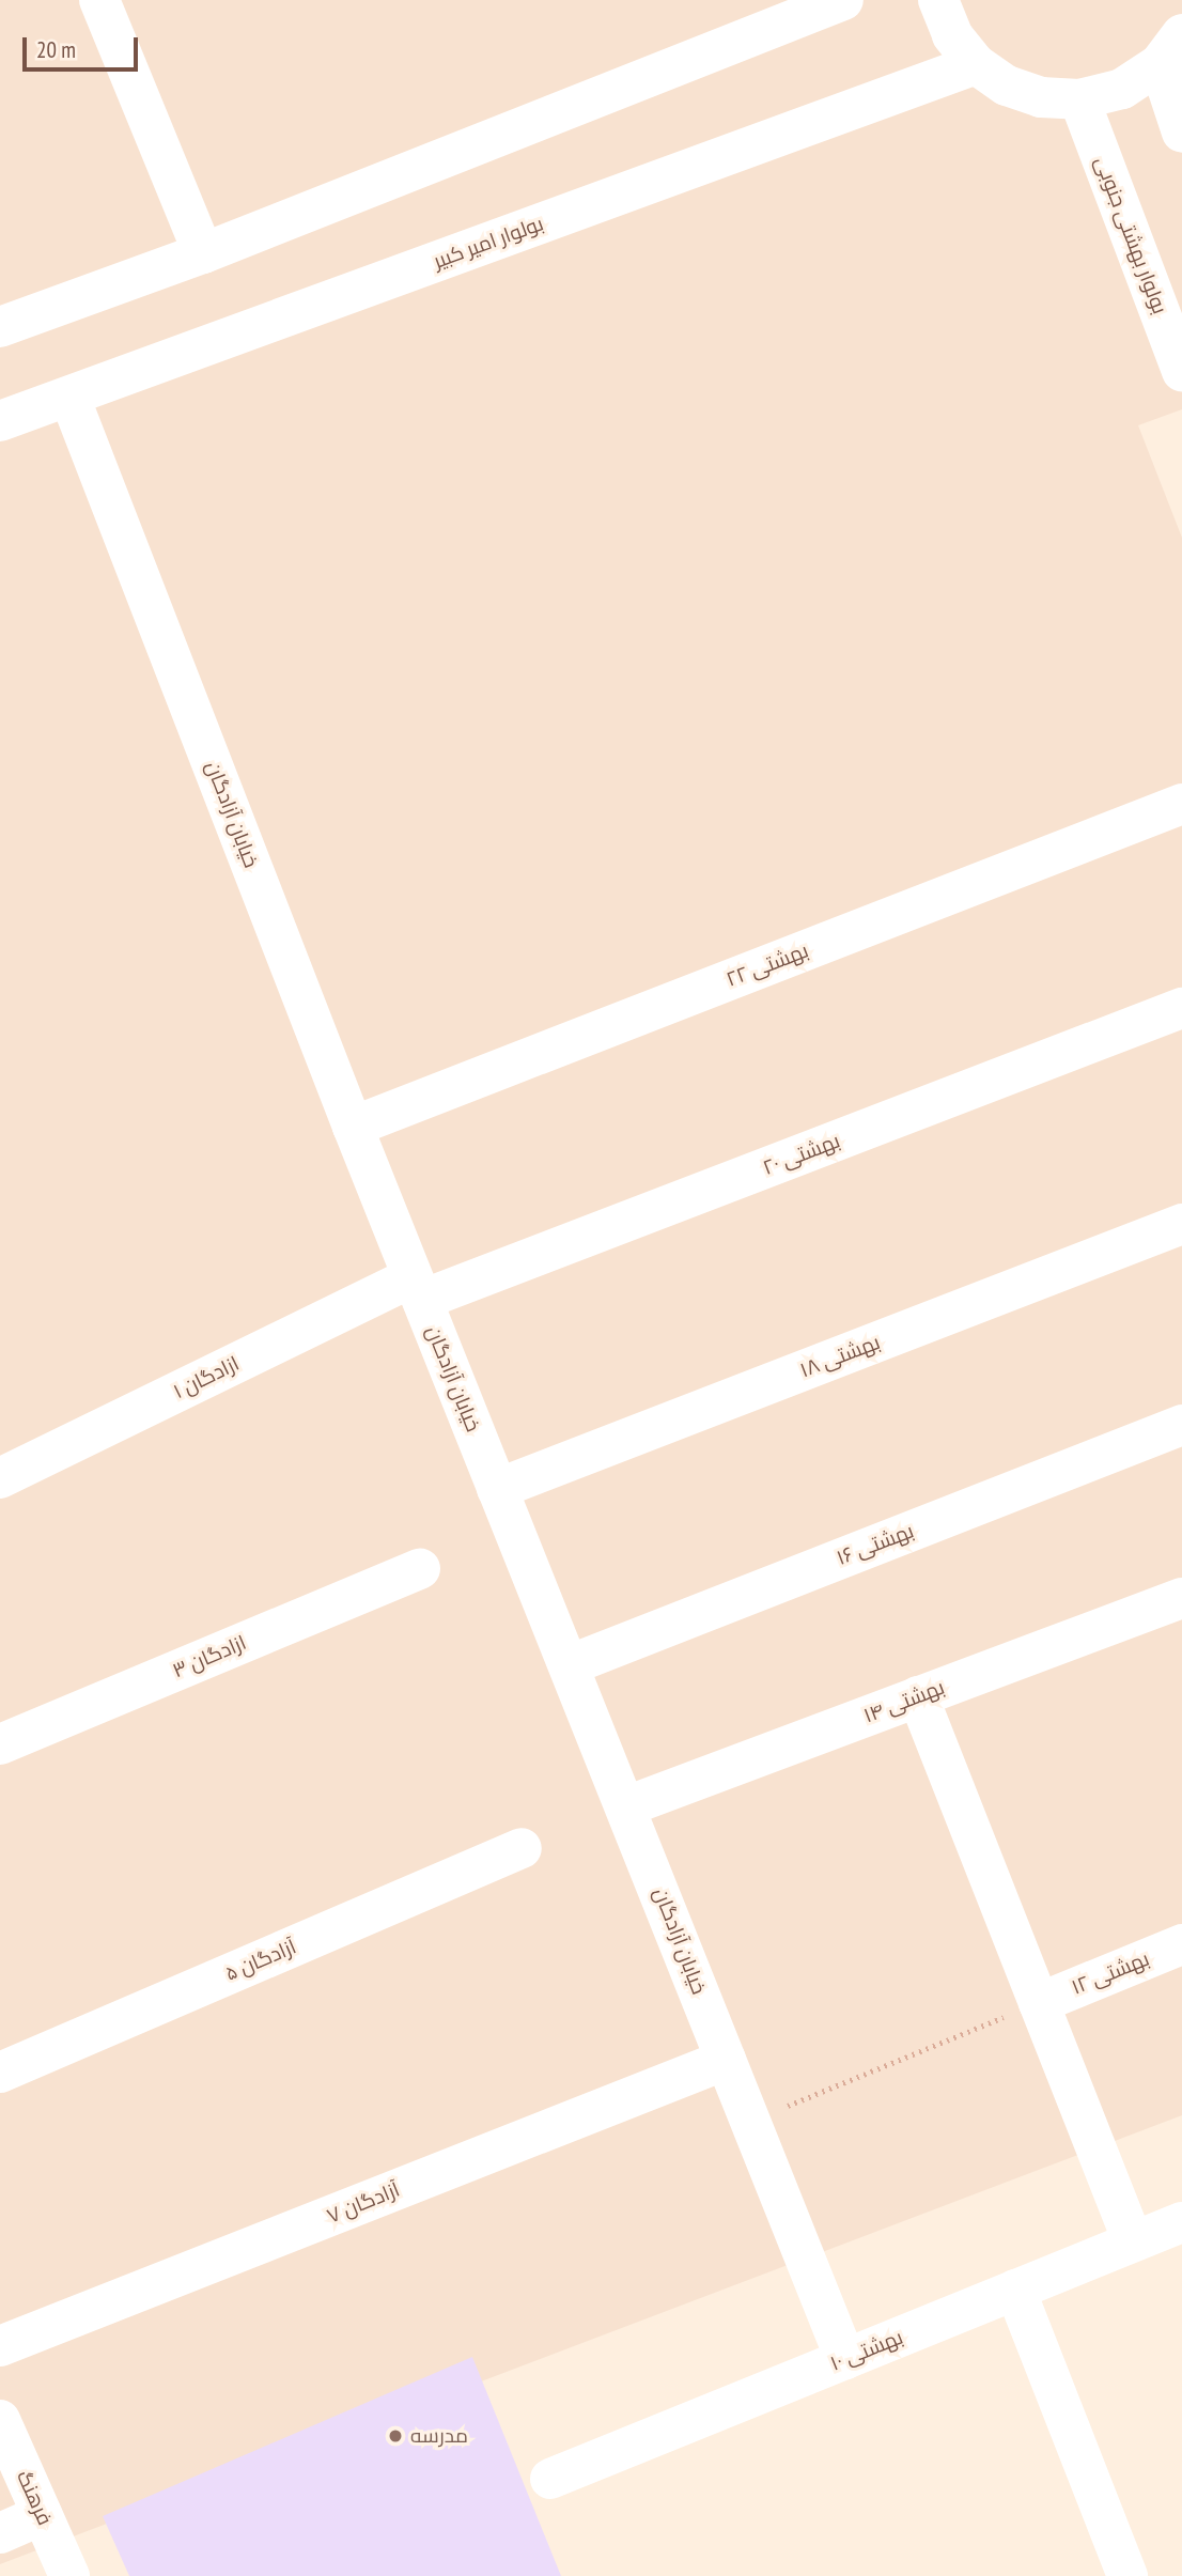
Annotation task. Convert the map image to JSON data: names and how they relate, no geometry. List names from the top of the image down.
{
  "streets": {
    "street": [
      "بولوار بهشتی جنوبی",
      "بولوار امیر کبیر",
      "خیابان آزادگان",
      "بهشتی ۲۲",
      "بهشتی ۲۰",
      "بهشتی ۱۸",
      "ازادگان ۱",
      "بهشتی ۱۶",
      "ازادگان ۳",
      "بهشتی ۱۴",
      "آزادگان ۵",
      "بهشتی ۱۲",
      "آزادگان ۷",
      "بهشتی ۱۰",
      "فرهنگ"
    ]
  },
  "crossings": [
    ["بولوار امیر کبیر", "خیابان آزادگان"],
    ["خیابان آزادگان", "بهشتی ۲۲"],
    ["خیابان آزادگان", "بهشتی ۲۰"],
    ["خیابان آزادگان", "بهشتی ۱۸"],
    ["خیابان آزادگان", "ازادگان ۱"],
    ["خیابان آزادگان", "بهشتی ۱۶"],
    ["خیابان آزادگان", "بهشتی ۱۴"],
    ["خیابان آزادگان", "آزادگان ۷"],
    ["خیابان آزادگان", "بهشتی ۱۰"],
    ["بهشتی ۲۰", "ازادگان ۱"]
  ],
  "places": ["مدرسه"],
  "scale_bar": "20 m"
}
